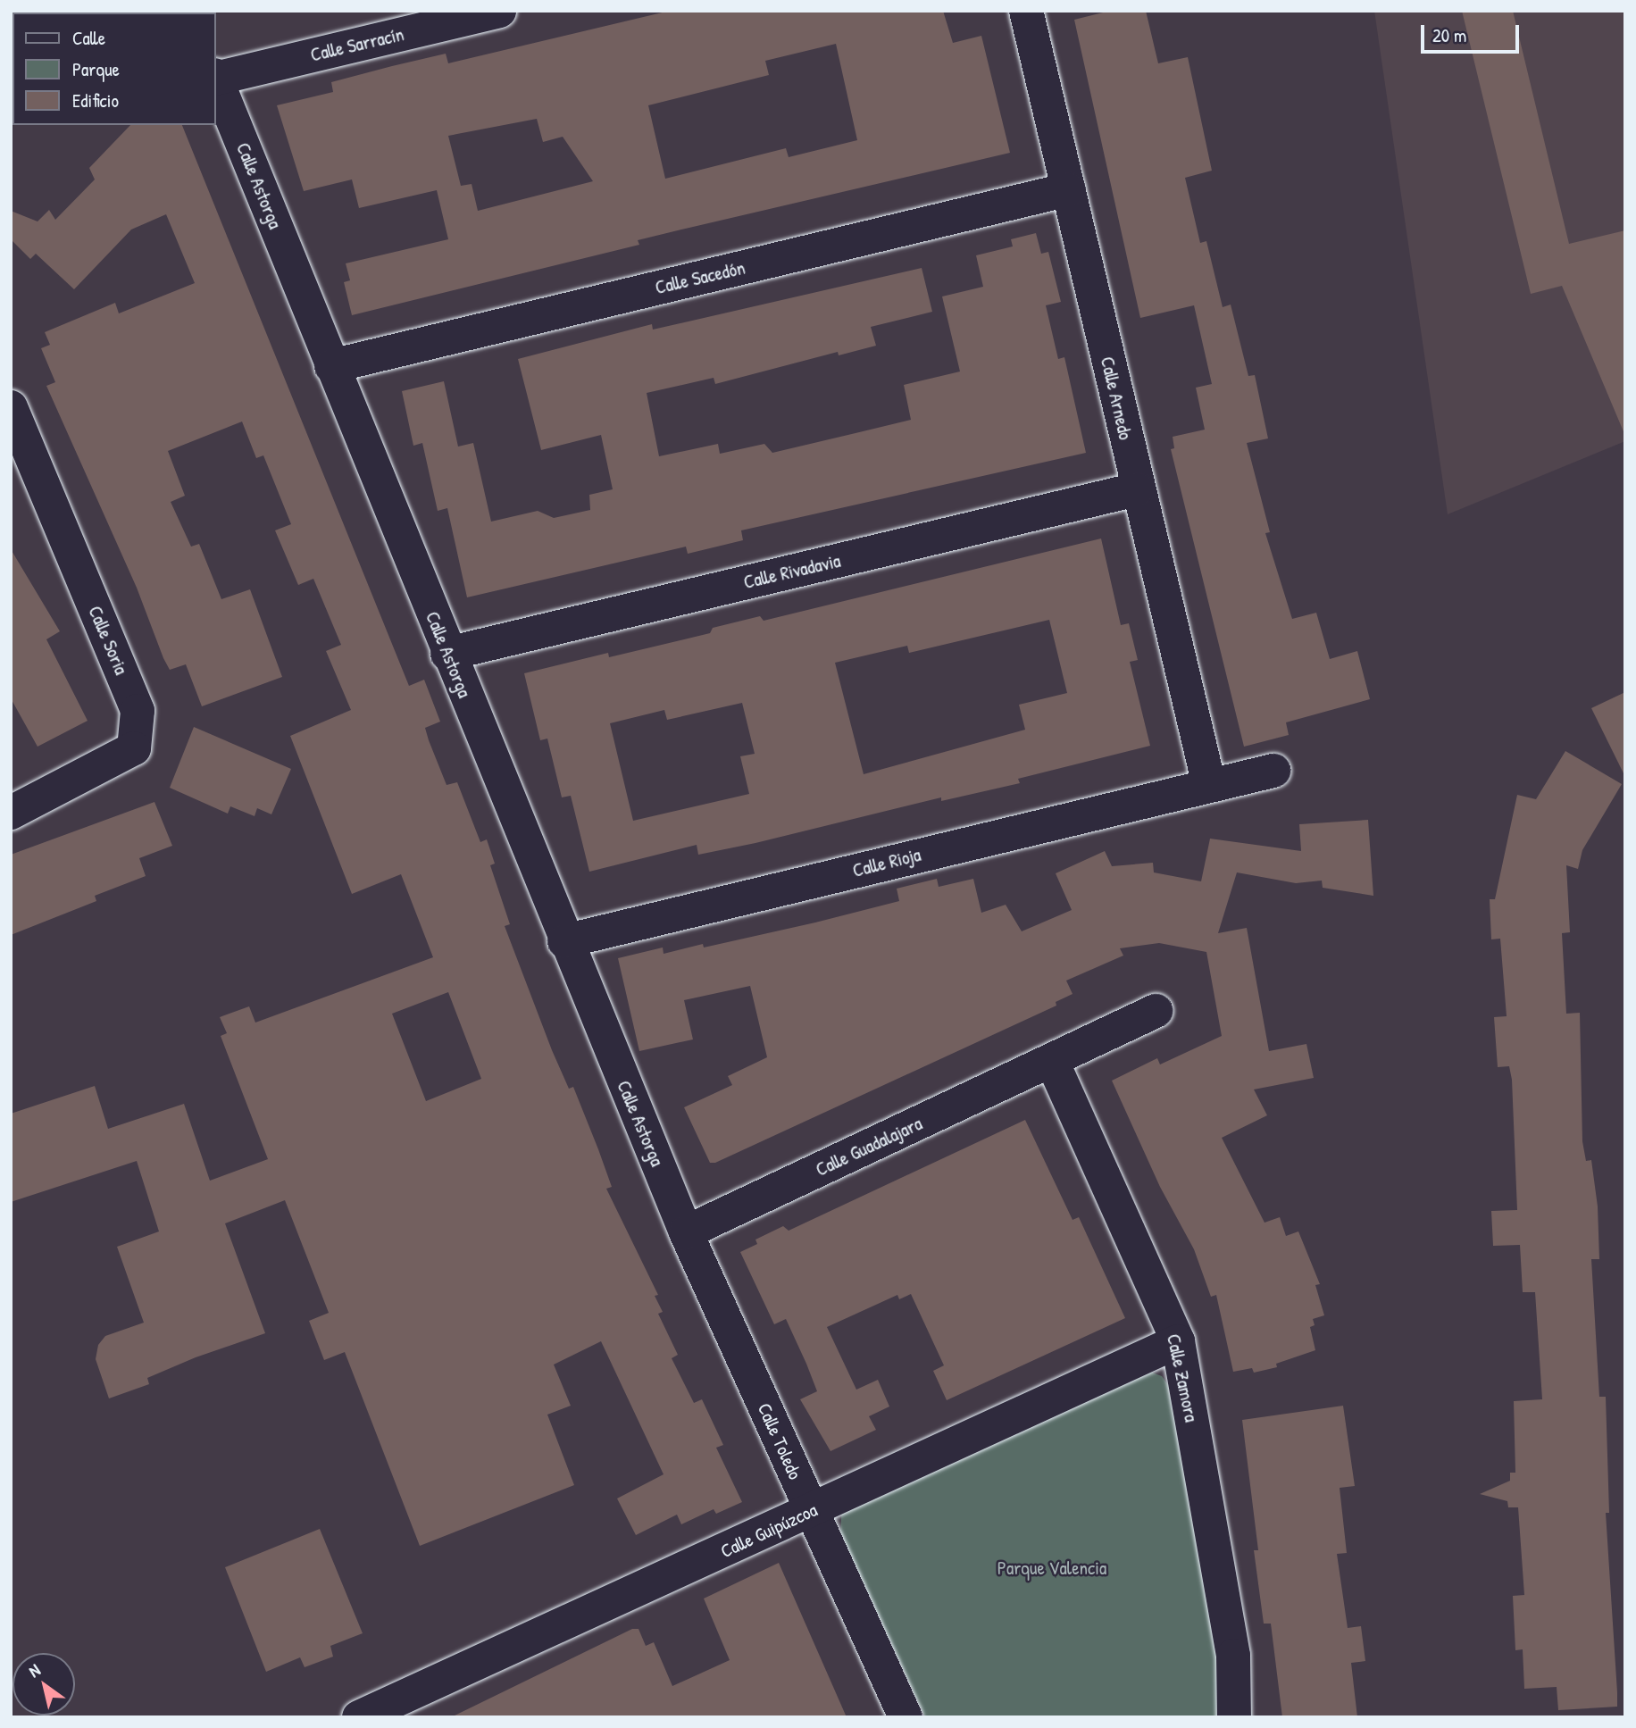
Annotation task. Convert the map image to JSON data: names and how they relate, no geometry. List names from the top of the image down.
{
  "streets": {
    "street": [
      "Calle Sarracín",
      "Calle Astorga",
      "Calle Sacedón",
      "Calle Arnedo",
      "Calle Rivadavia",
      "Calle Soria",
      "Calle Rioja",
      "Calle Guadalajara",
      "Calle Zamora",
      "Calle Toledo",
      "Calle Guipúzcoa"
    ]
  },
  "crossings": [
    ["Calle Astorga", "Calle Sacedón"],
    ["Calle Astorga", "Calle Rivadavia"],
    ["Calle Astorga", "Calle Rioja"],
    ["Calle Astorga", "Calle Guadalajara"],
    ["Calle Astorga", "Calle Toledo"],
    ["Calle Sacedón", "Calle Arnedo"],
    ["Calle Arnedo", "Calle Rivadavia"],
    ["Calle Arnedo", "Calle Rioja"],
    ["Calle Guadalajara", "Calle Zamora"],
    ["Calle Guadalajara", "Calle Toledo"],
    ["Calle Zamora", "Calle Guipúzcoa"],
    ["Calle Toledo", "Calle Guipúzcoa"]
  ],
  "parks": ["Parque Valencia"],
  "legend": ["Calle", "Parque", "Edificio"],
  "scale_bar": "20 m",
  "north": "top left"
}
